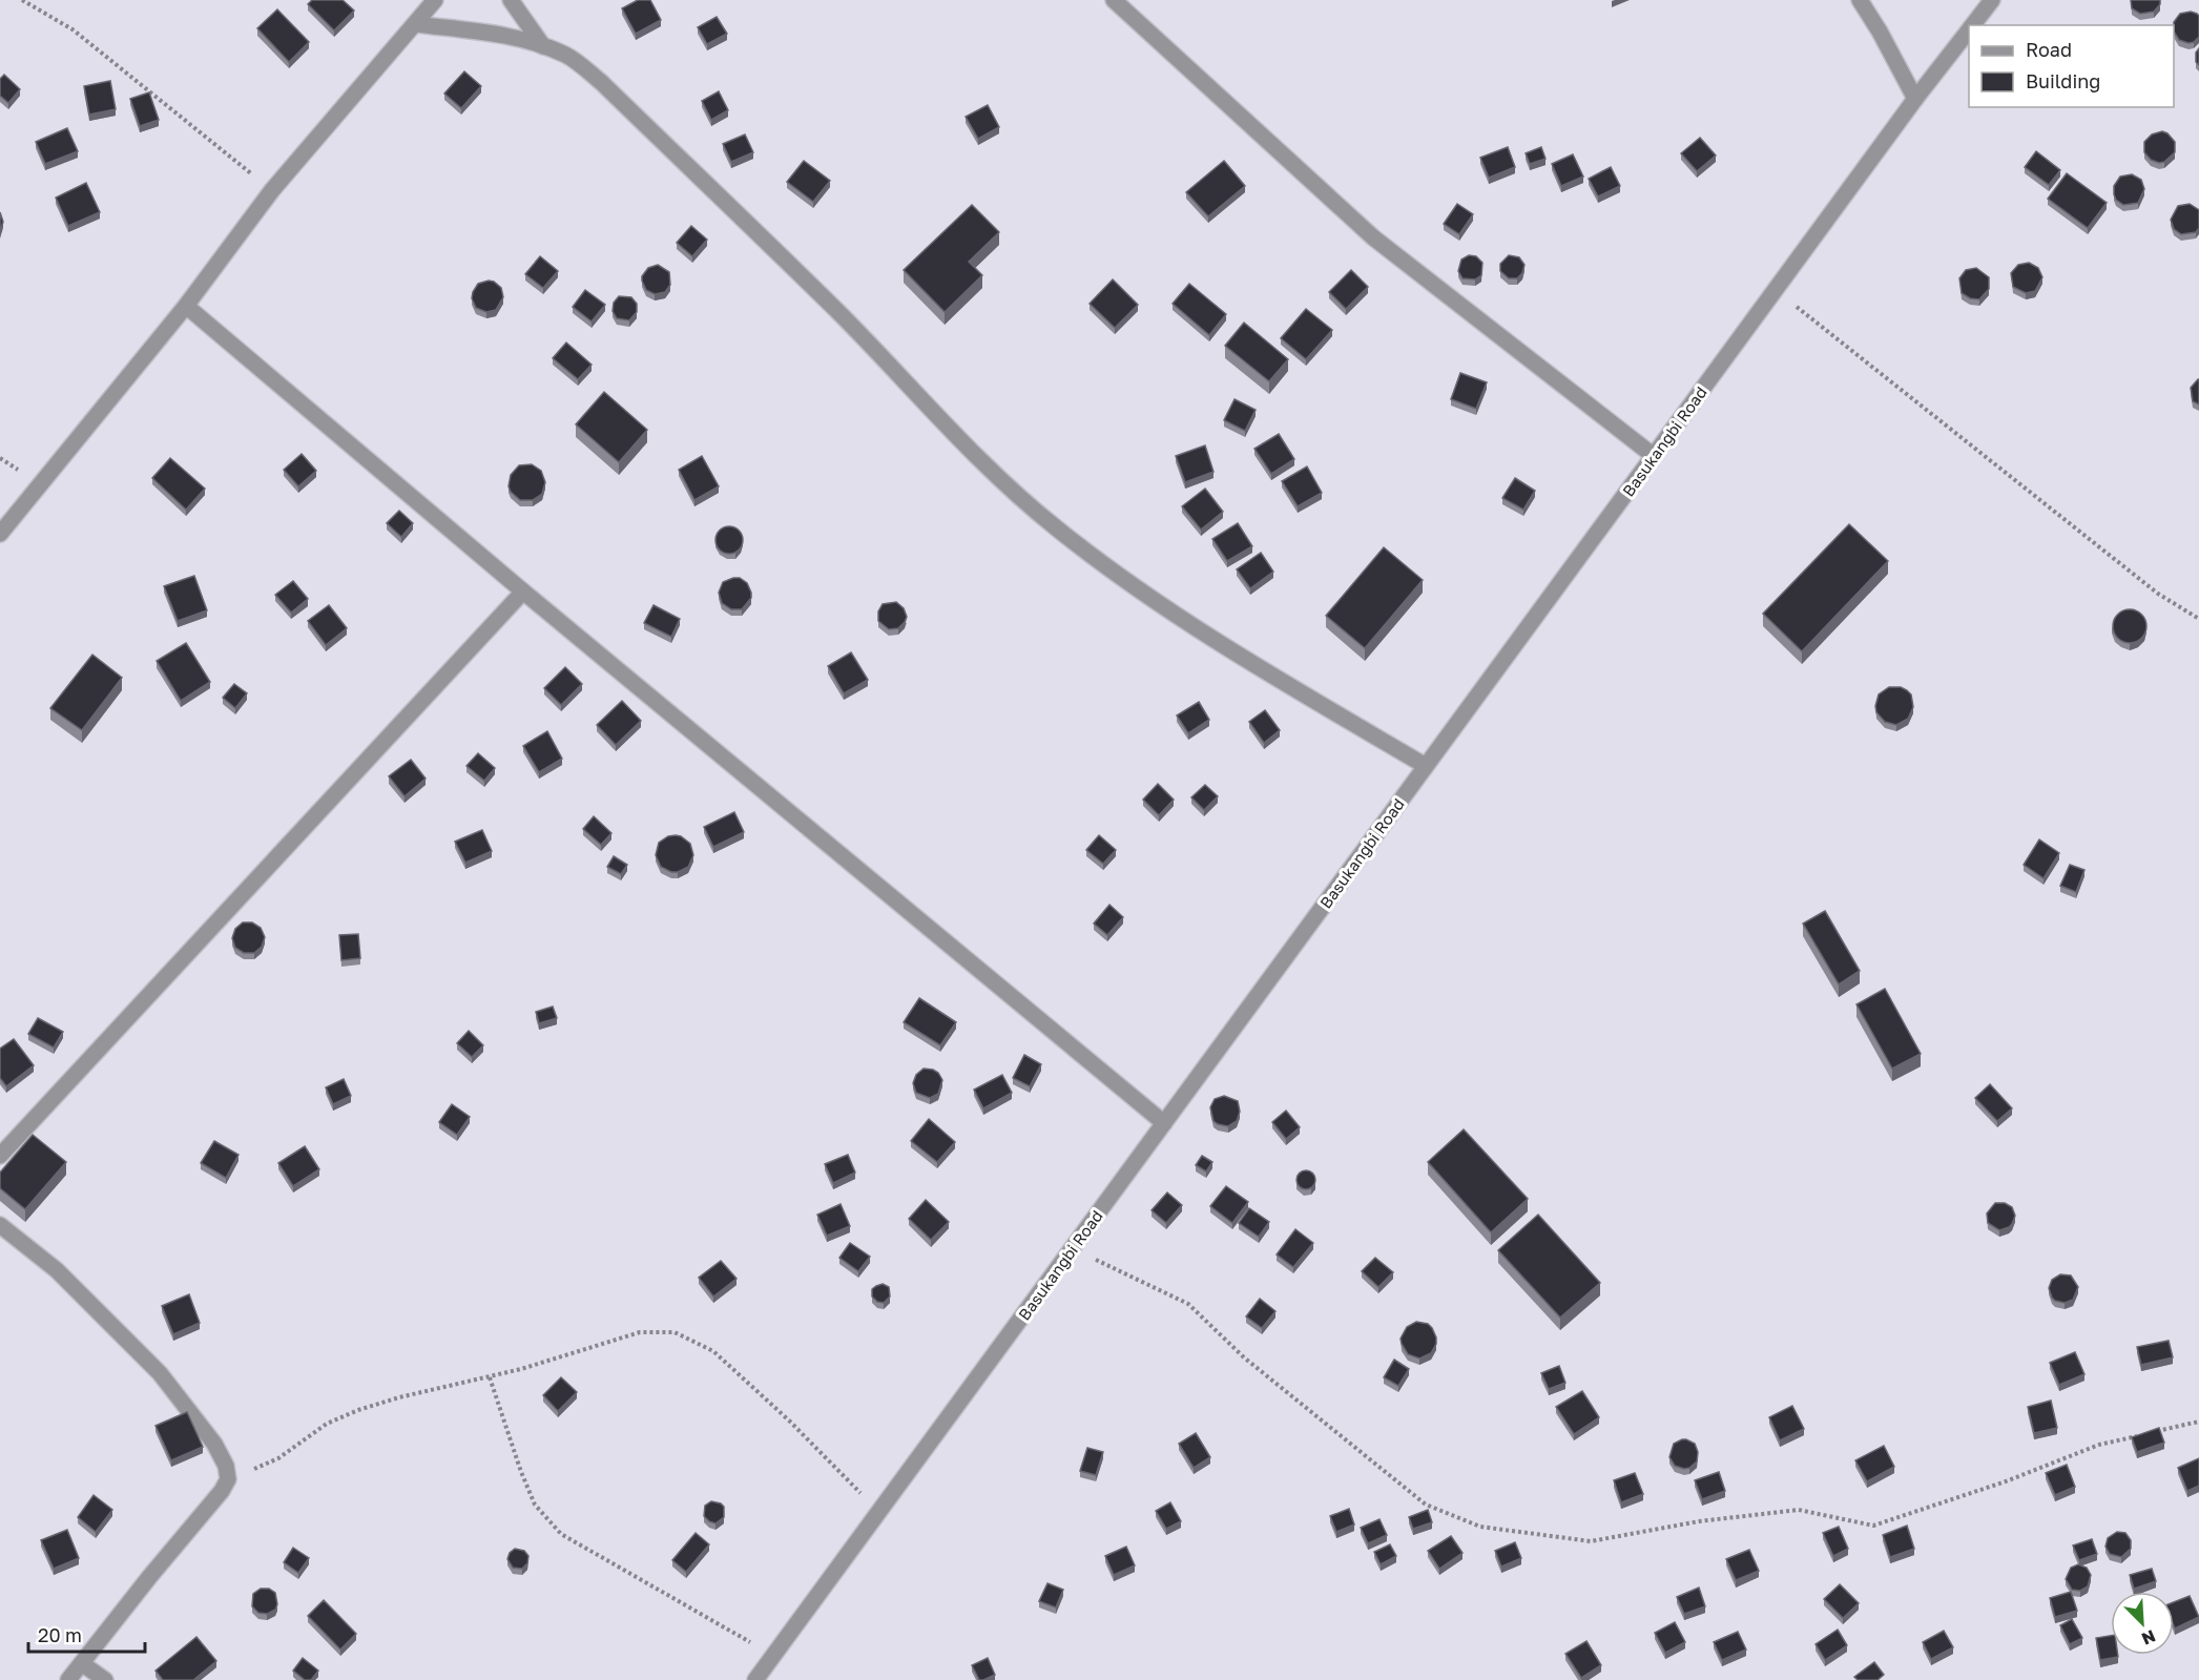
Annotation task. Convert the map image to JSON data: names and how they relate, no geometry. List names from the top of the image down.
{
  "streets": {
    "street": ["Basukangbi Road"]
  },
  "legend": ["Road", "Building"],
  "scale_bar": "20 m",
  "north": "bottom right"
}
